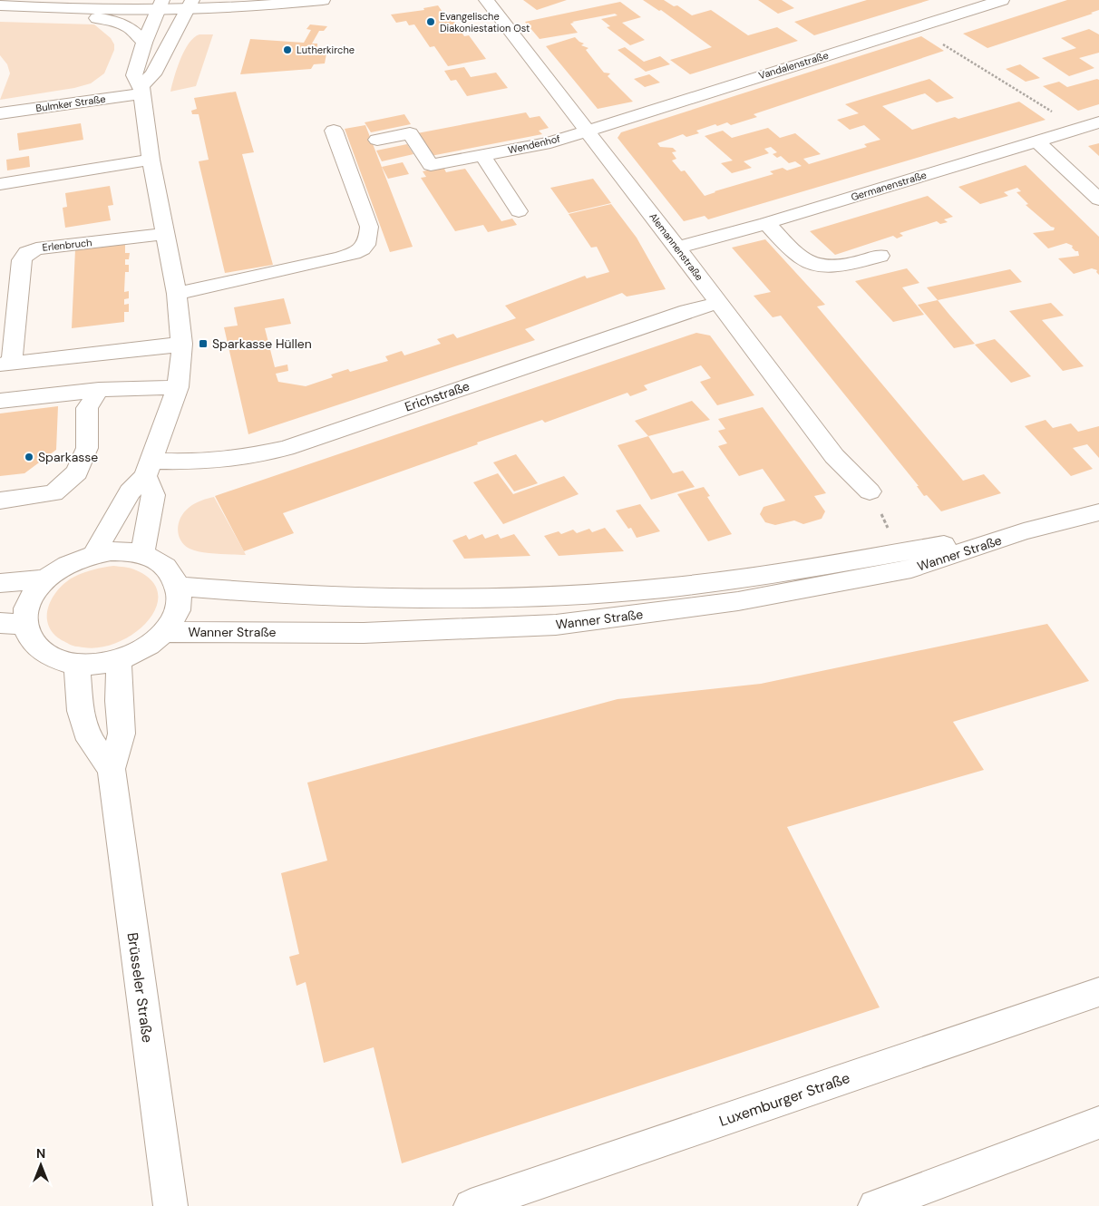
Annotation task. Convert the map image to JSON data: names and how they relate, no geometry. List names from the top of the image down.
{
  "streets": {
    "street": [
      "Vandalenstraße",
      "Bulmker Straße",
      "Wendenhof",
      "Germanenstraße",
      "Erlenbruch",
      "Alemannenstraße",
      "Erichstraße",
      "Wanner Straße",
      "Brüsseler Straße",
      "Luxemburger Straße"
    ]
  },
  "crossings": [
    ["Vandalenstraße", "Wendenhof"],
    ["Vandalenstraße", "Alemannenstraße"],
    ["Wendenhof", "Alemannenstraße"],
    ["Germanenstraße", "Alemannenstraße"],
    ["Alemannenstraße", "Erichstraße"],
    ["Wanner Straße", "Brüsseler Straße"]
  ],
  "places": {
    "other": ["Evangelische Diakoniestation Ost", "Lutherkirche", "Sparkasse"],
    "transit": ["Sparkasse Hüllen"]
  },
  "north": "top"
}
